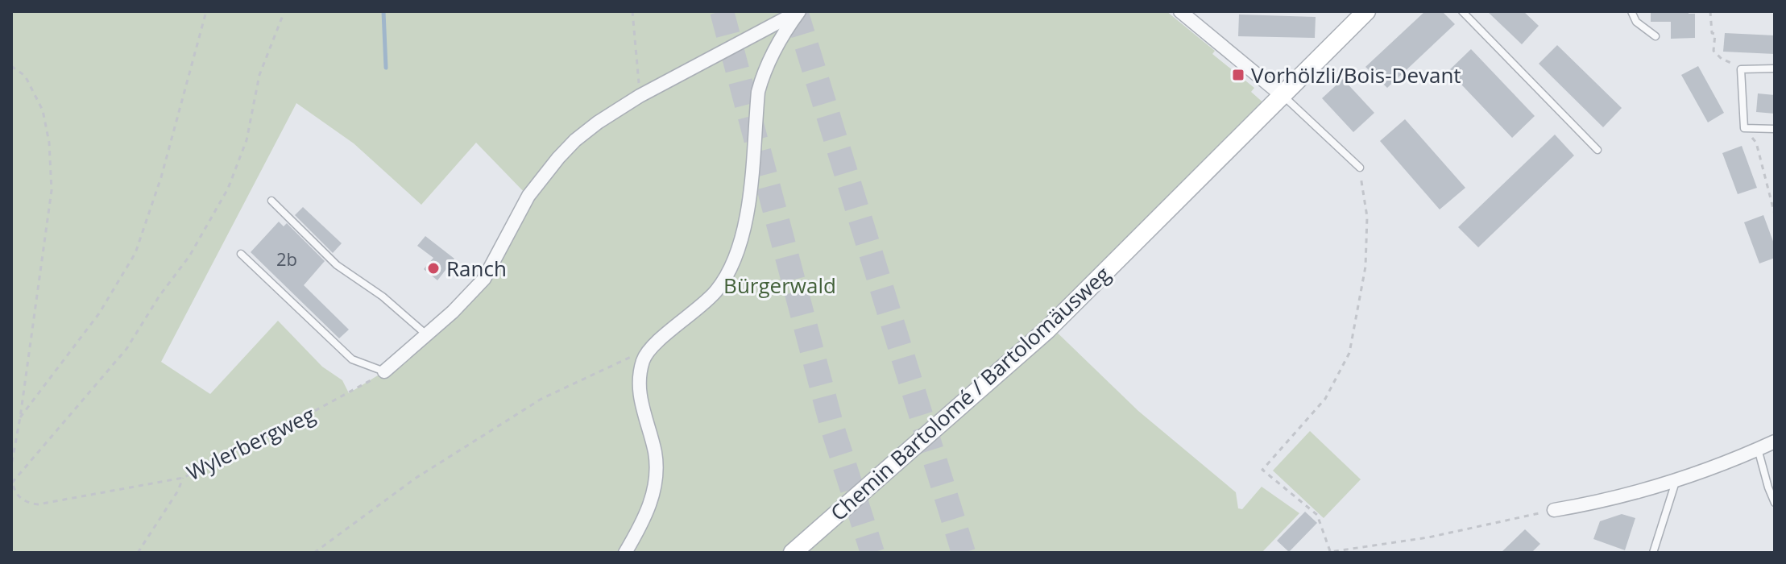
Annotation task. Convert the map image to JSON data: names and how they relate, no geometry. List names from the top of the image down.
{
  "streets": {
    "street": ["Chemin Bartolomé / Bartolomäusweg"],
    "path": ["Wylerbergweg"]
  },
  "parks": ["Bürgerwald"],
  "places": {
    "transit": ["Vorhölzli/Bois-Devant"],
    "other": ["Ranch"]
  },
  "house_numbers": ["2b"]
}
